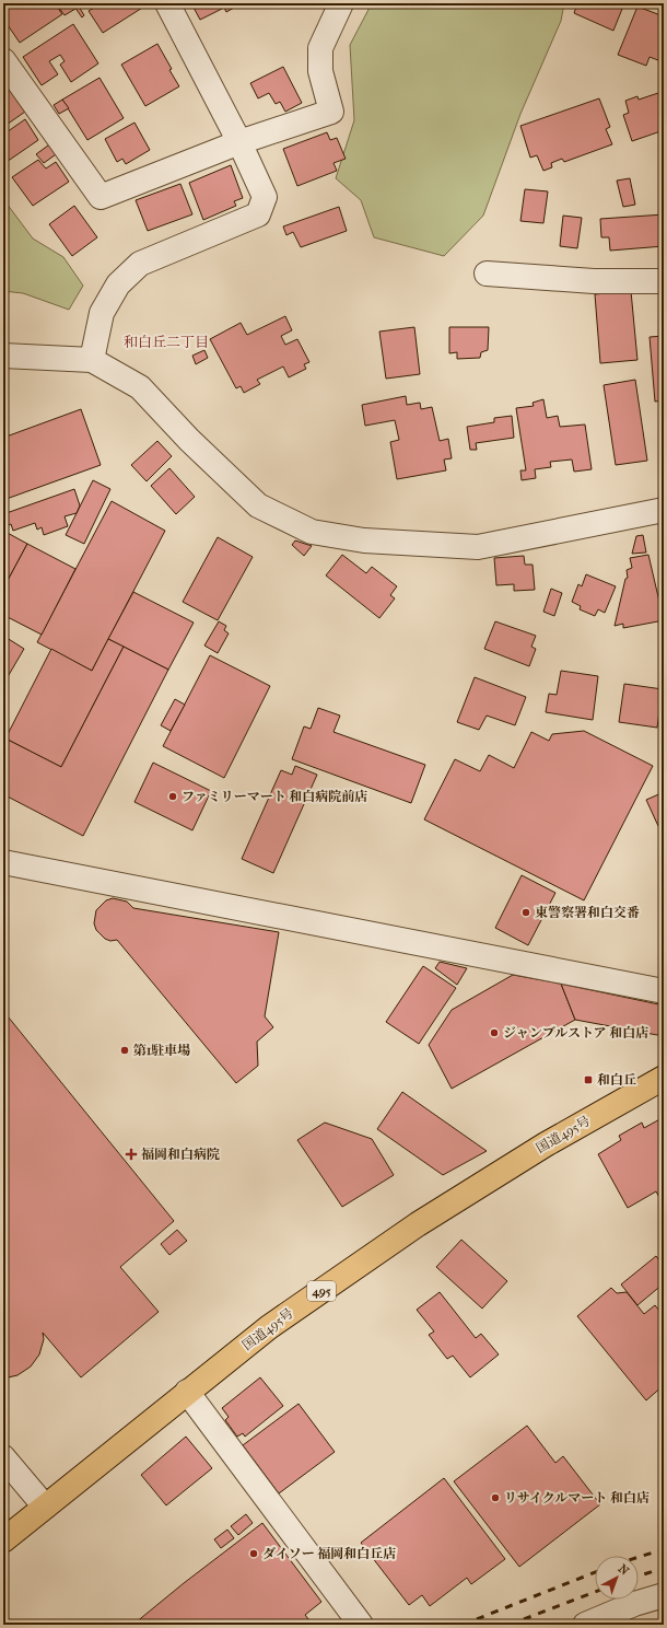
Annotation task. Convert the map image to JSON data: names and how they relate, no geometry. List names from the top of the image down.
{
  "streets": {
    "highway": ["国道495号", "495"]
  },
  "districts": ["和白丘二丁目"],
  "places": {
    "other": [
      "ファミリーマート 和白病院前店",
      "東警察署和白交番",
      "ジャンブルストア 和白店",
      "第1駐車場",
      "リサイクルマート 和白店",
      "ダイソー 福岡和白丘店"
    ],
    "transit": ["和白丘"],
    "health": ["福岡和白病院"]
  },
  "north": "top right"
}
